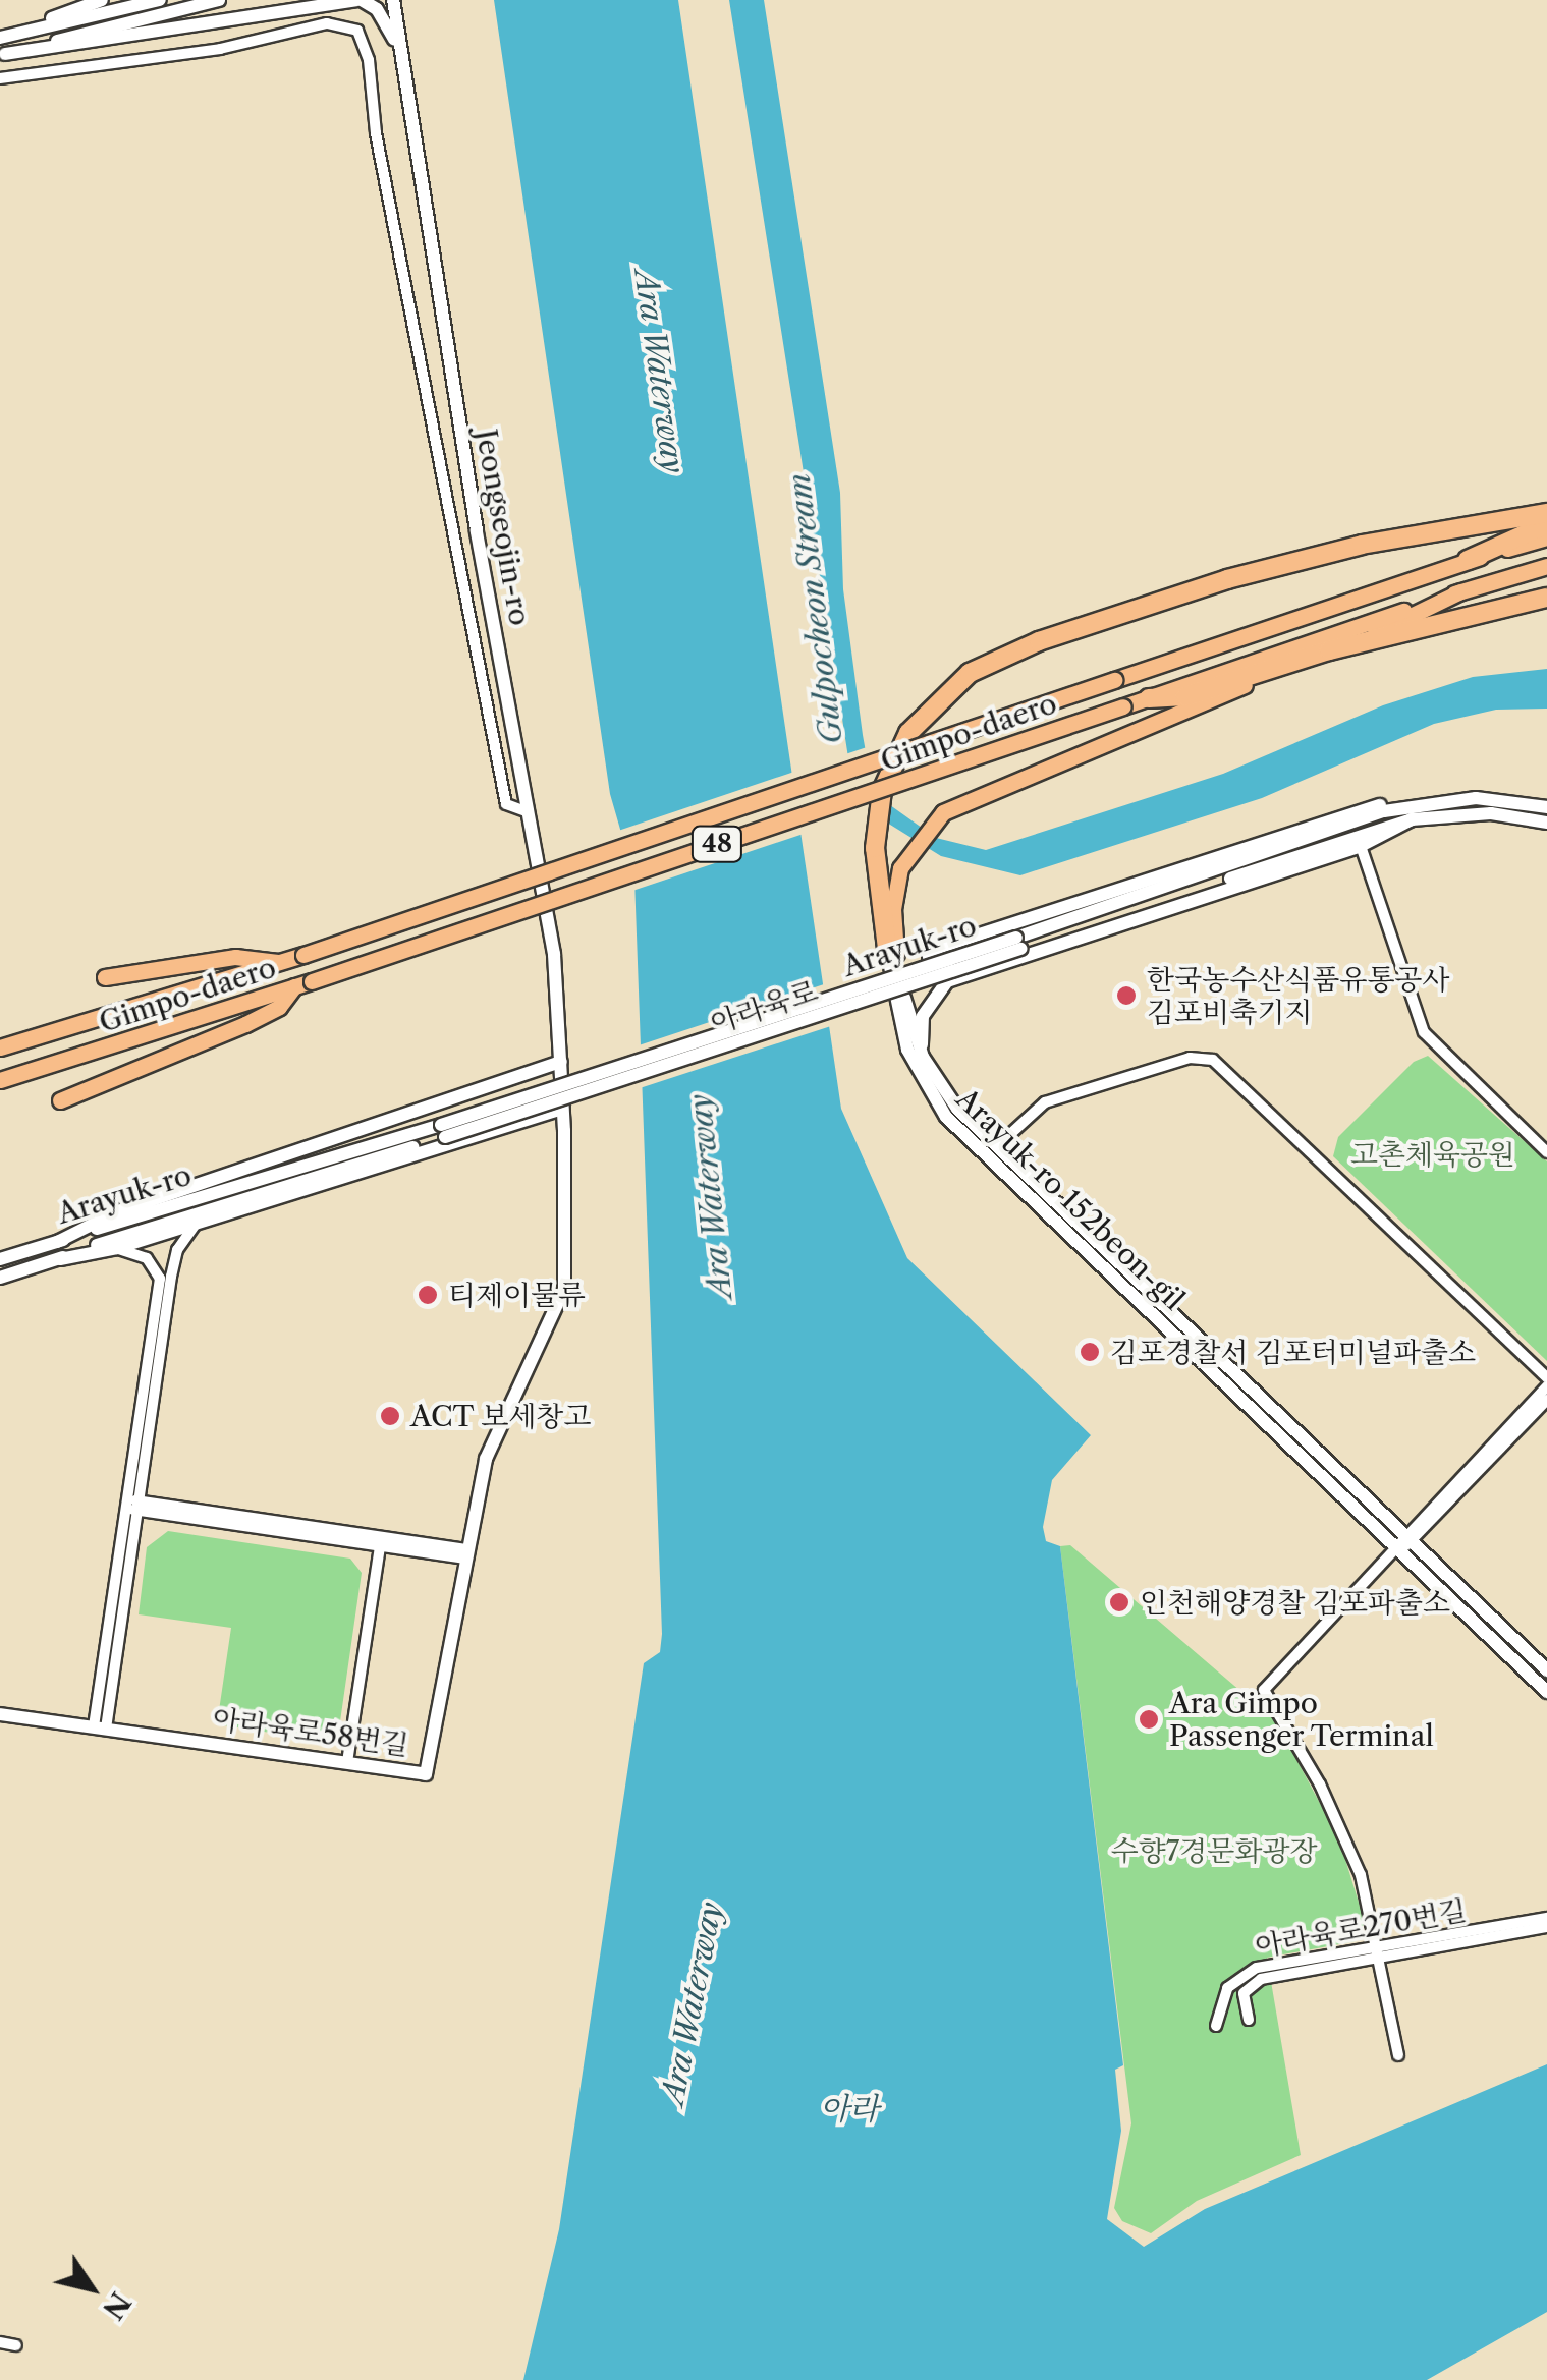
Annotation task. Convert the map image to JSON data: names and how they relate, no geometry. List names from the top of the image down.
{
  "streets": {
    "main road": ["Gimpo-daero", "48"],
    "street": [
      "Jeongseojin-ro",
      "Arayuk-ro",
      "Arayuk-ro 152beon-gil",
      "아라육로58번길",
      "아라육로270번길"
    ]
  },
  "crossings": [
    ["Jeongseojin-ro", "아라육로58번길"]
  ],
  "water": ["Ara Waterway", "Gulpocheon Stream", "아라"],
  "parks": ["고촌체육공원", "수향7경문화광장"],
  "places": [
    "한국농수산식품유통공사 김포비축기지",
    "티제이물류",
    "김포경찰서 김포터미널파출소",
    "ACT 보세창고",
    "인천해양경찰 김포파출소",
    "Ara Gimpo Passenger Terminal"
  ],
  "north": "bottom right"
}
